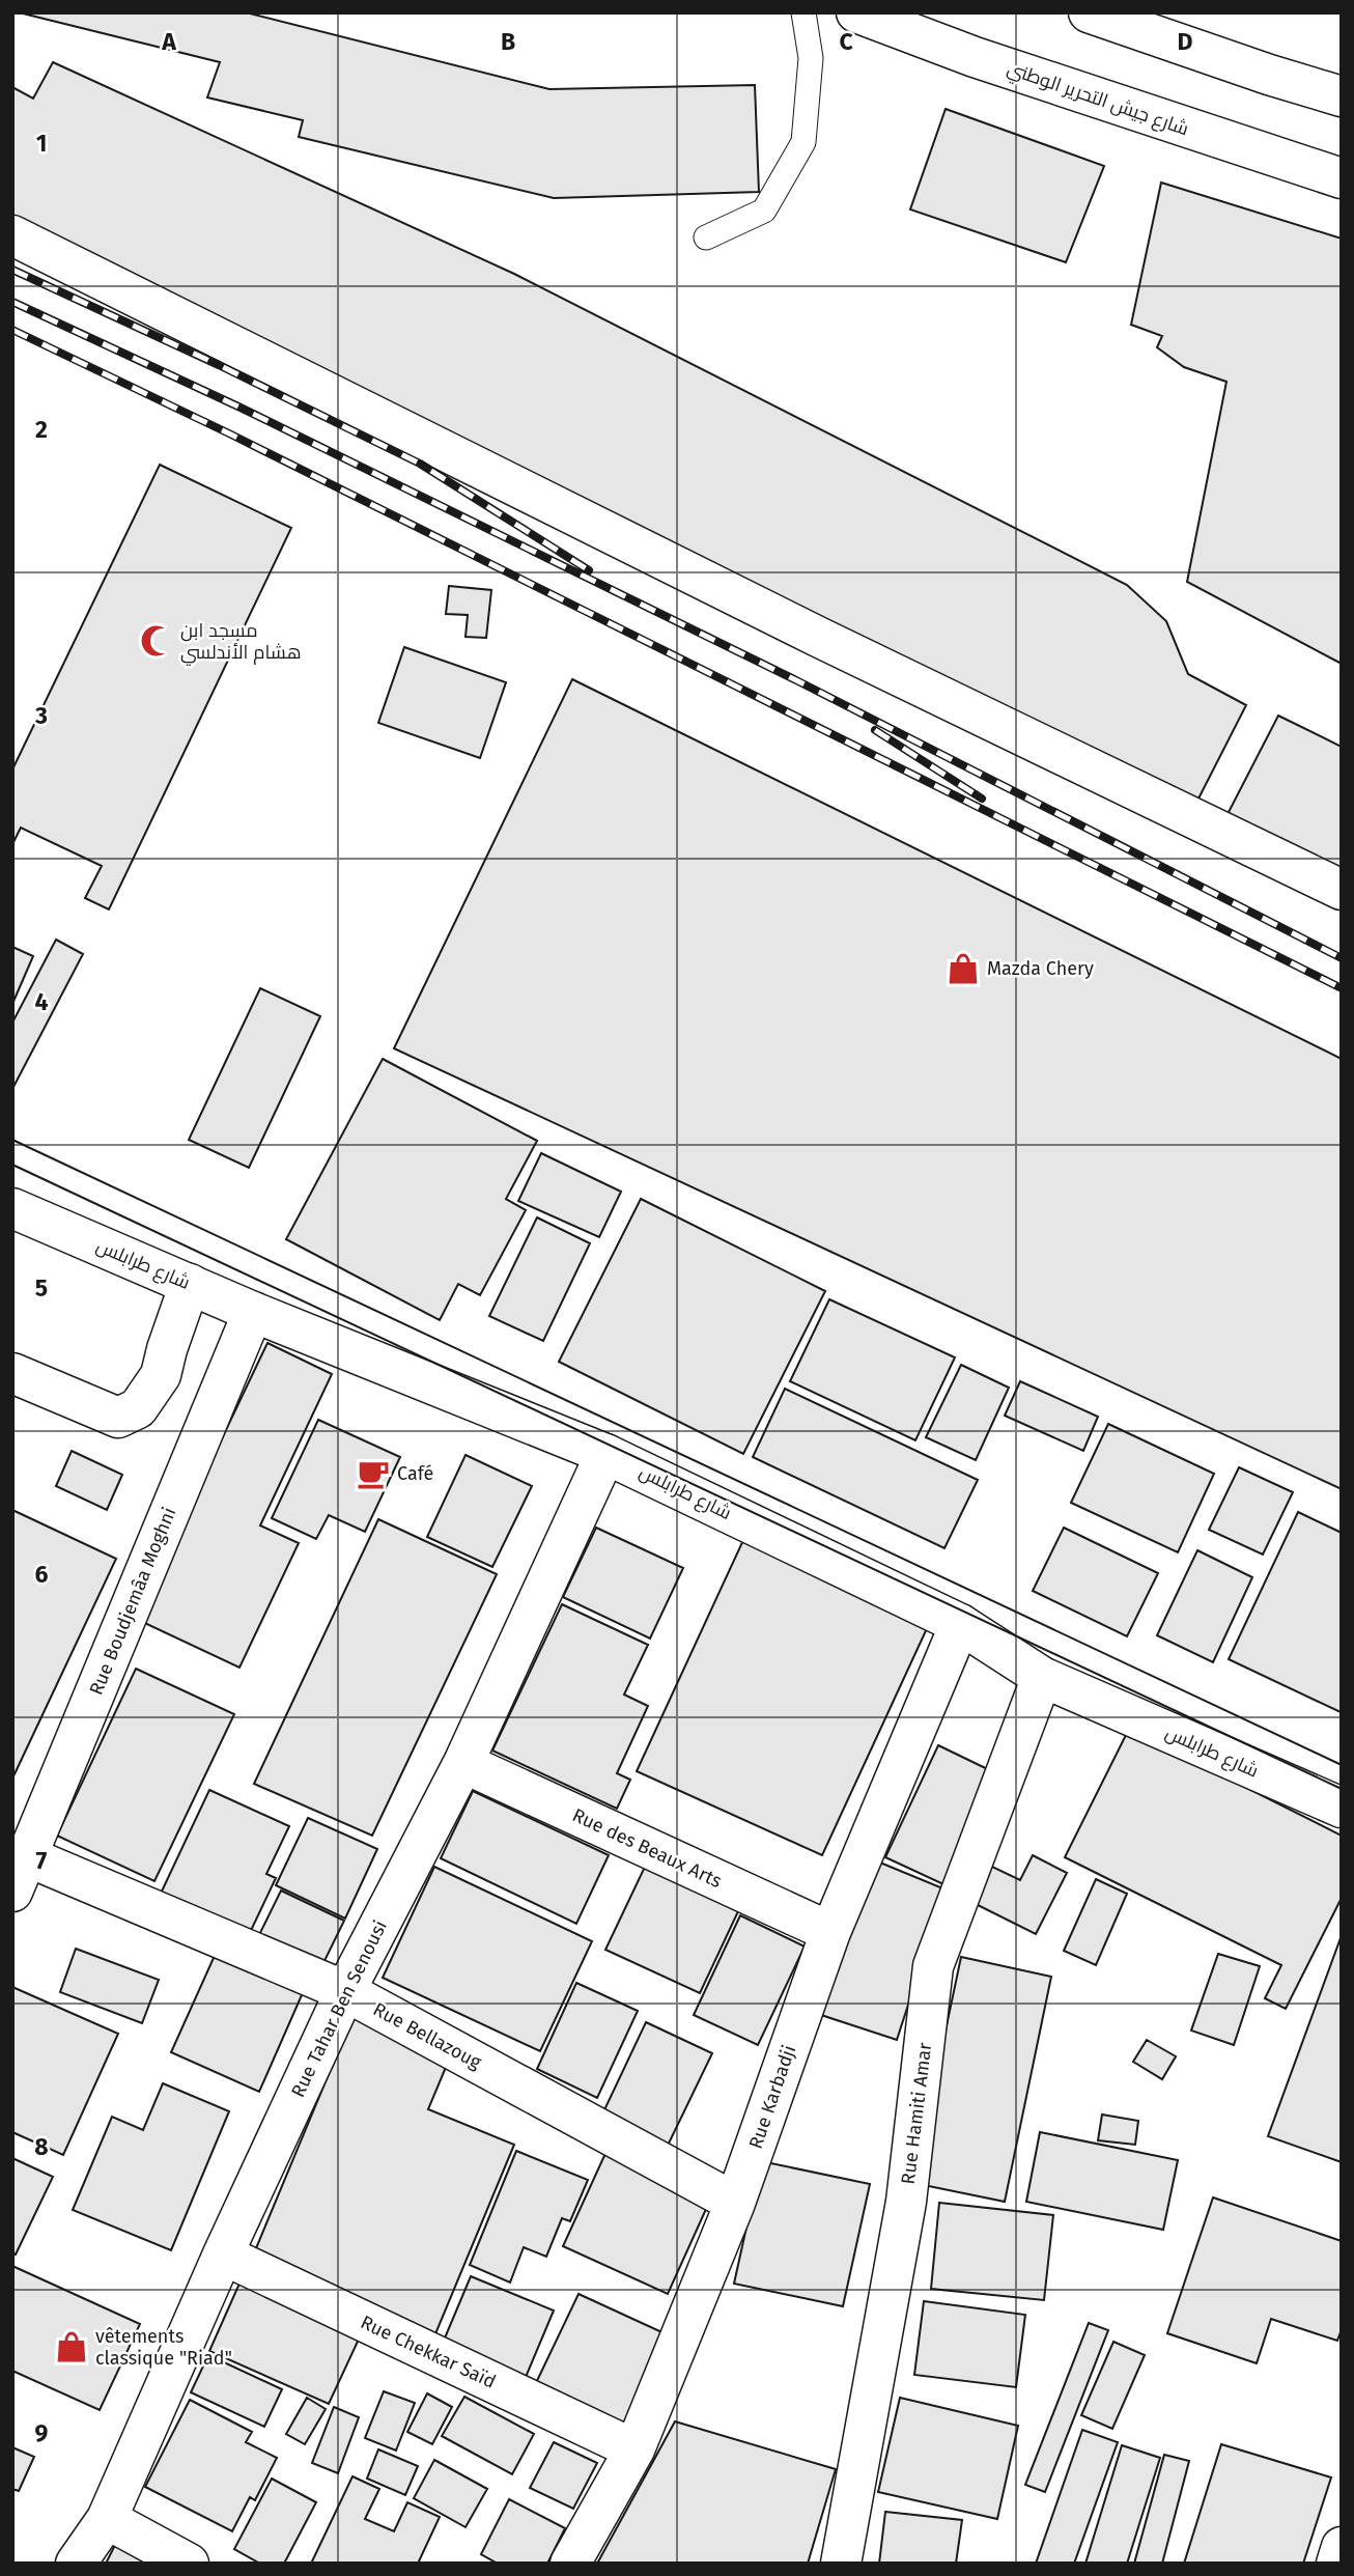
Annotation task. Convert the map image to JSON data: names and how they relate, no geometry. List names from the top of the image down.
{
  "streets": {
    "main road": [
      "شارع جيش التحرير الوطني",
      "شارع طرابلس",
      "Rue Boudjemâa Moghni",
      "Rue des Beaux Arts",
      "Rue Tahar Ben Senousi",
      "Rue Bellazoug",
      "Rue Karbadji",
      "Rue Hamiti Amar",
      "Rue Chekkar Saïd"
    ]
  },
  "crossings": [
    ["شارع طرابلس", "Rue Boudjemâa Moghni"],
    ["شارع طرابلس", "Rue Tahar Ben Senousi"],
    ["شارع طرابلس", "Rue Karbadji"],
    ["شارع طرابلس", "Rue Hamiti Amar"],
    ["Rue Boudjemâa Moghni", "Rue Bellazoug"],
    ["Rue des Beaux Arts", "Rue Tahar Ben Senousi"],
    ["Rue des Beaux Arts", "Rue Karbadji"],
    ["Rue Tahar Ben Senousi", "Rue Bellazoug"],
    ["Rue Tahar Ben Senousi", "Rue Chekkar Saïd"],
    ["Rue Bellazoug", "Rue Karbadji"],
    ["Rue Karbadji", "Rue Chekkar Saïd"]
  ],
  "places": {
    "mosque": ["مسجد ابن هشام الأندلسي"],
    "shop": ["Mazda Chery", "vêtements classique \"Riad\""],
    "cafe": ["Café"]
  },
  "grid": {
    "columns": [
      "A",
      "B",
      "C",
      "D"
    ],
    "rows": [
      "1",
      "2",
      "3",
      "4",
      "5",
      "6",
      "7",
      "8",
      "9"
    ]
  }
}
